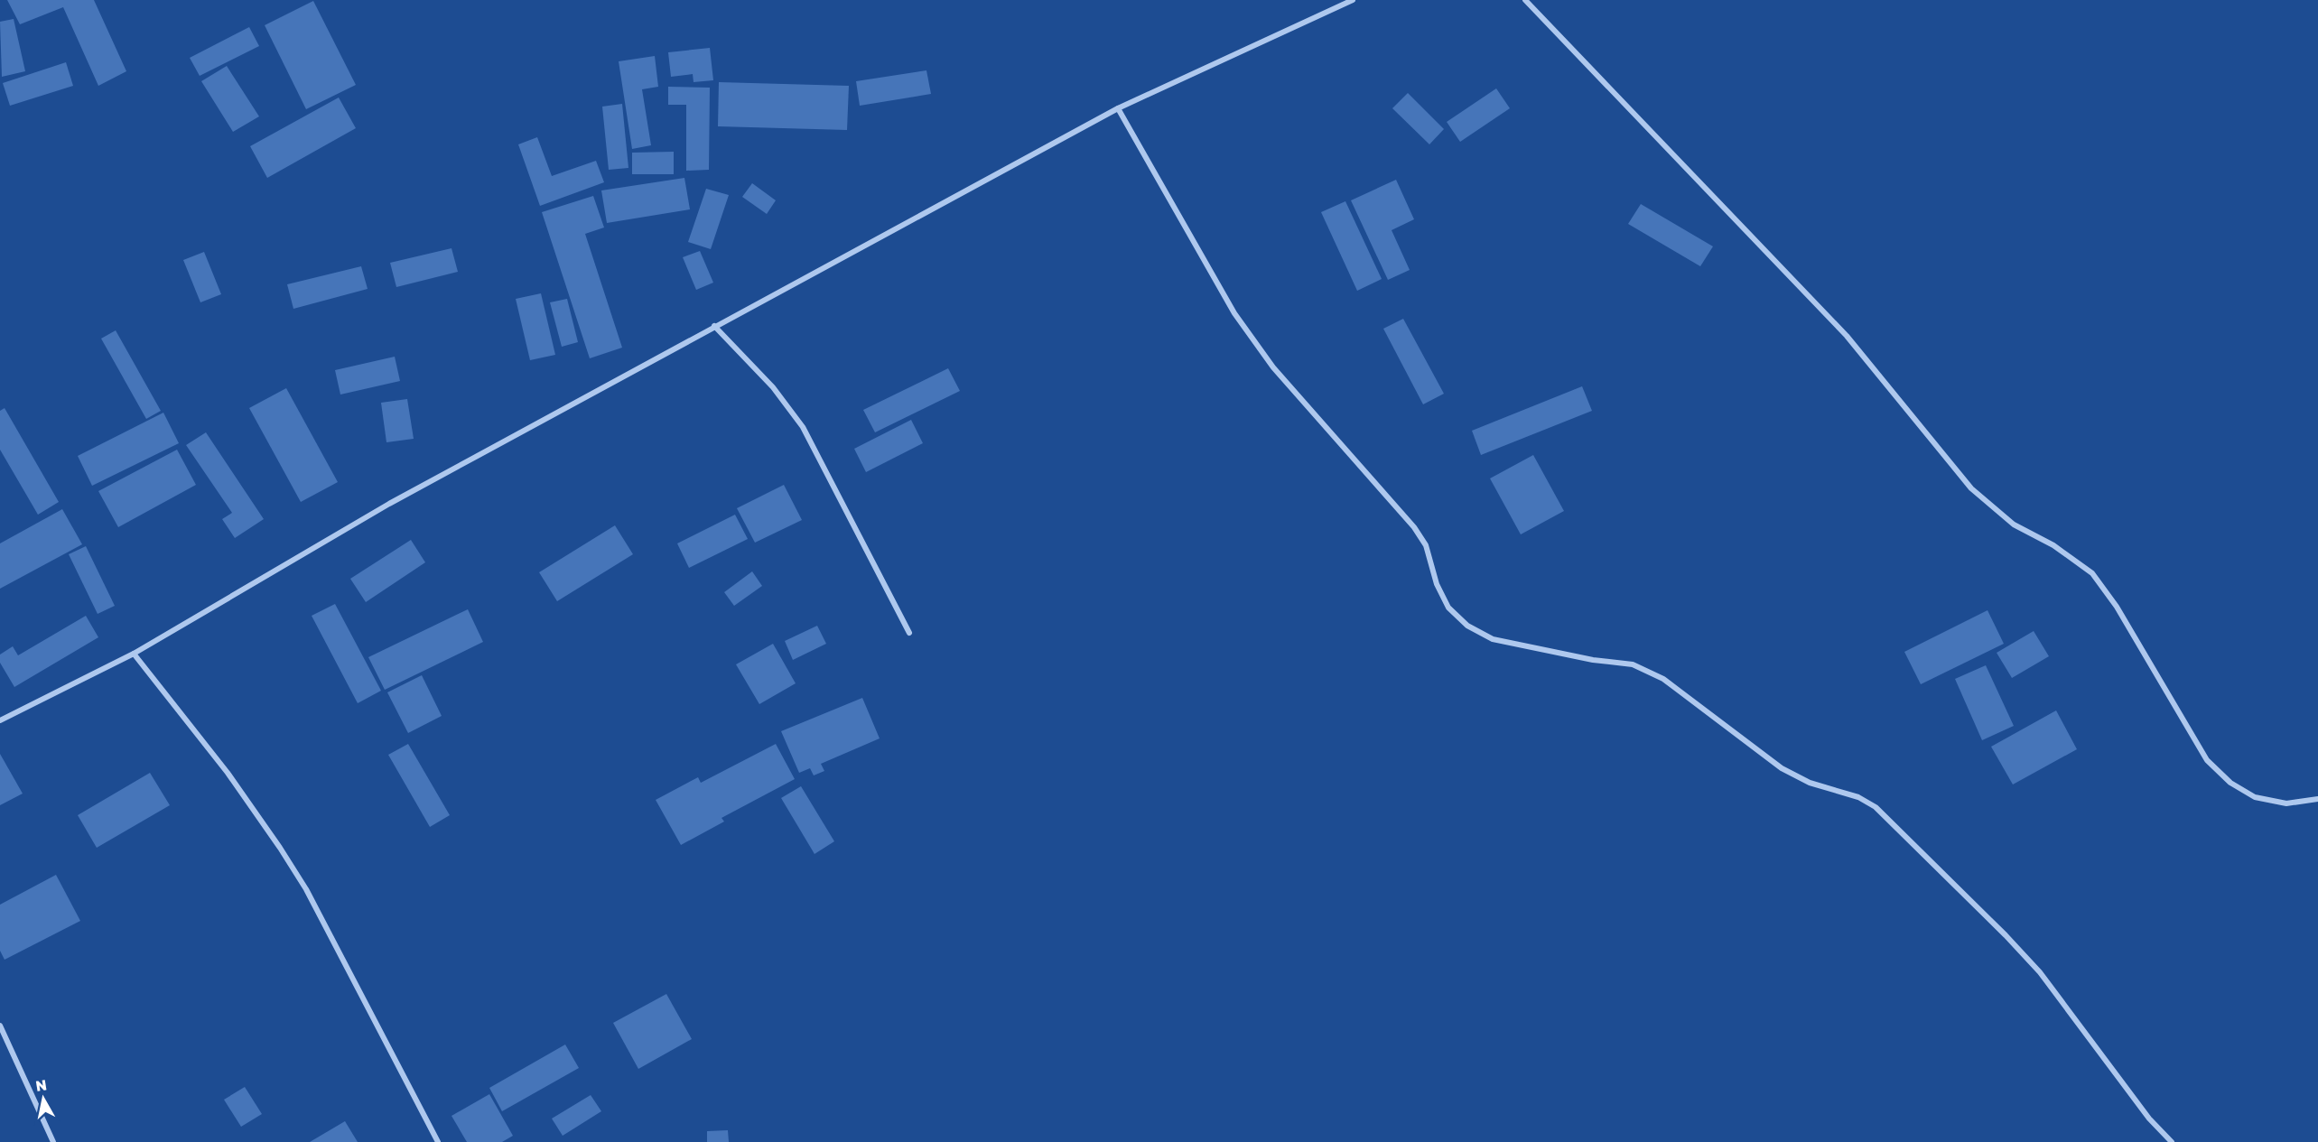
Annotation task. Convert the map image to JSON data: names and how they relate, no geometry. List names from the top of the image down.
{
  "north": "top"
}
